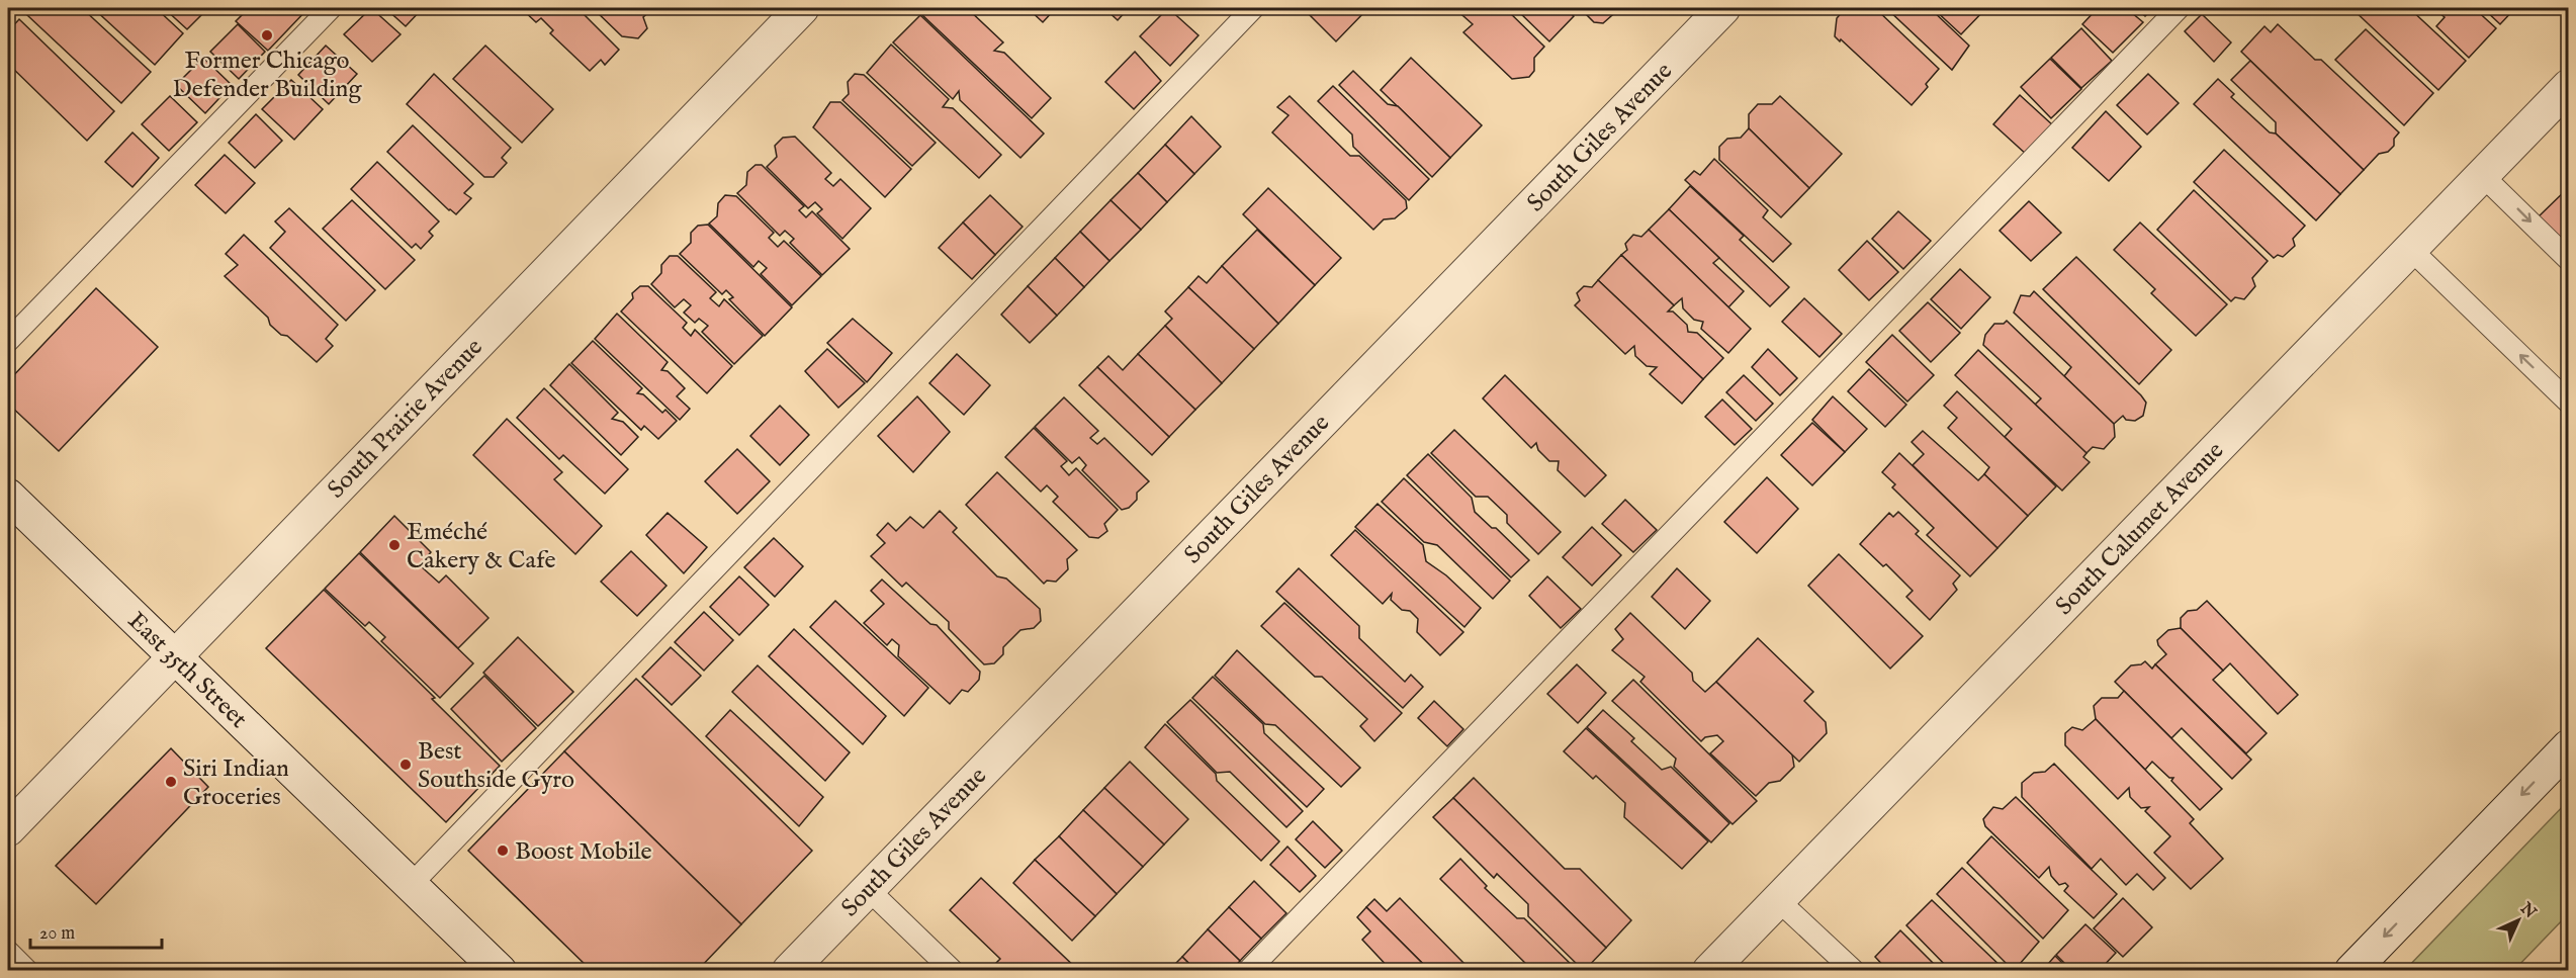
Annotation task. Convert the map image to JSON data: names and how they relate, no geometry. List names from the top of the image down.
{
  "streets": {
    "street": [
      "South Giles Avenue",
      "South Prairie Avenue",
      "South Calumet Avenue",
      "East 35th Street"
    ]
  },
  "crossings": [
    ["South Prairie Avenue", "East 35th Street"]
  ],
  "places": [
    "Former Chicago Defender Building",
    "Eméché Cakery & Cafe",
    "Best Southside Gyro",
    "Siri Indian Groceries",
    "Boost Mobile"
  ],
  "scale_bar": "20 m",
  "north": "top right"
}
